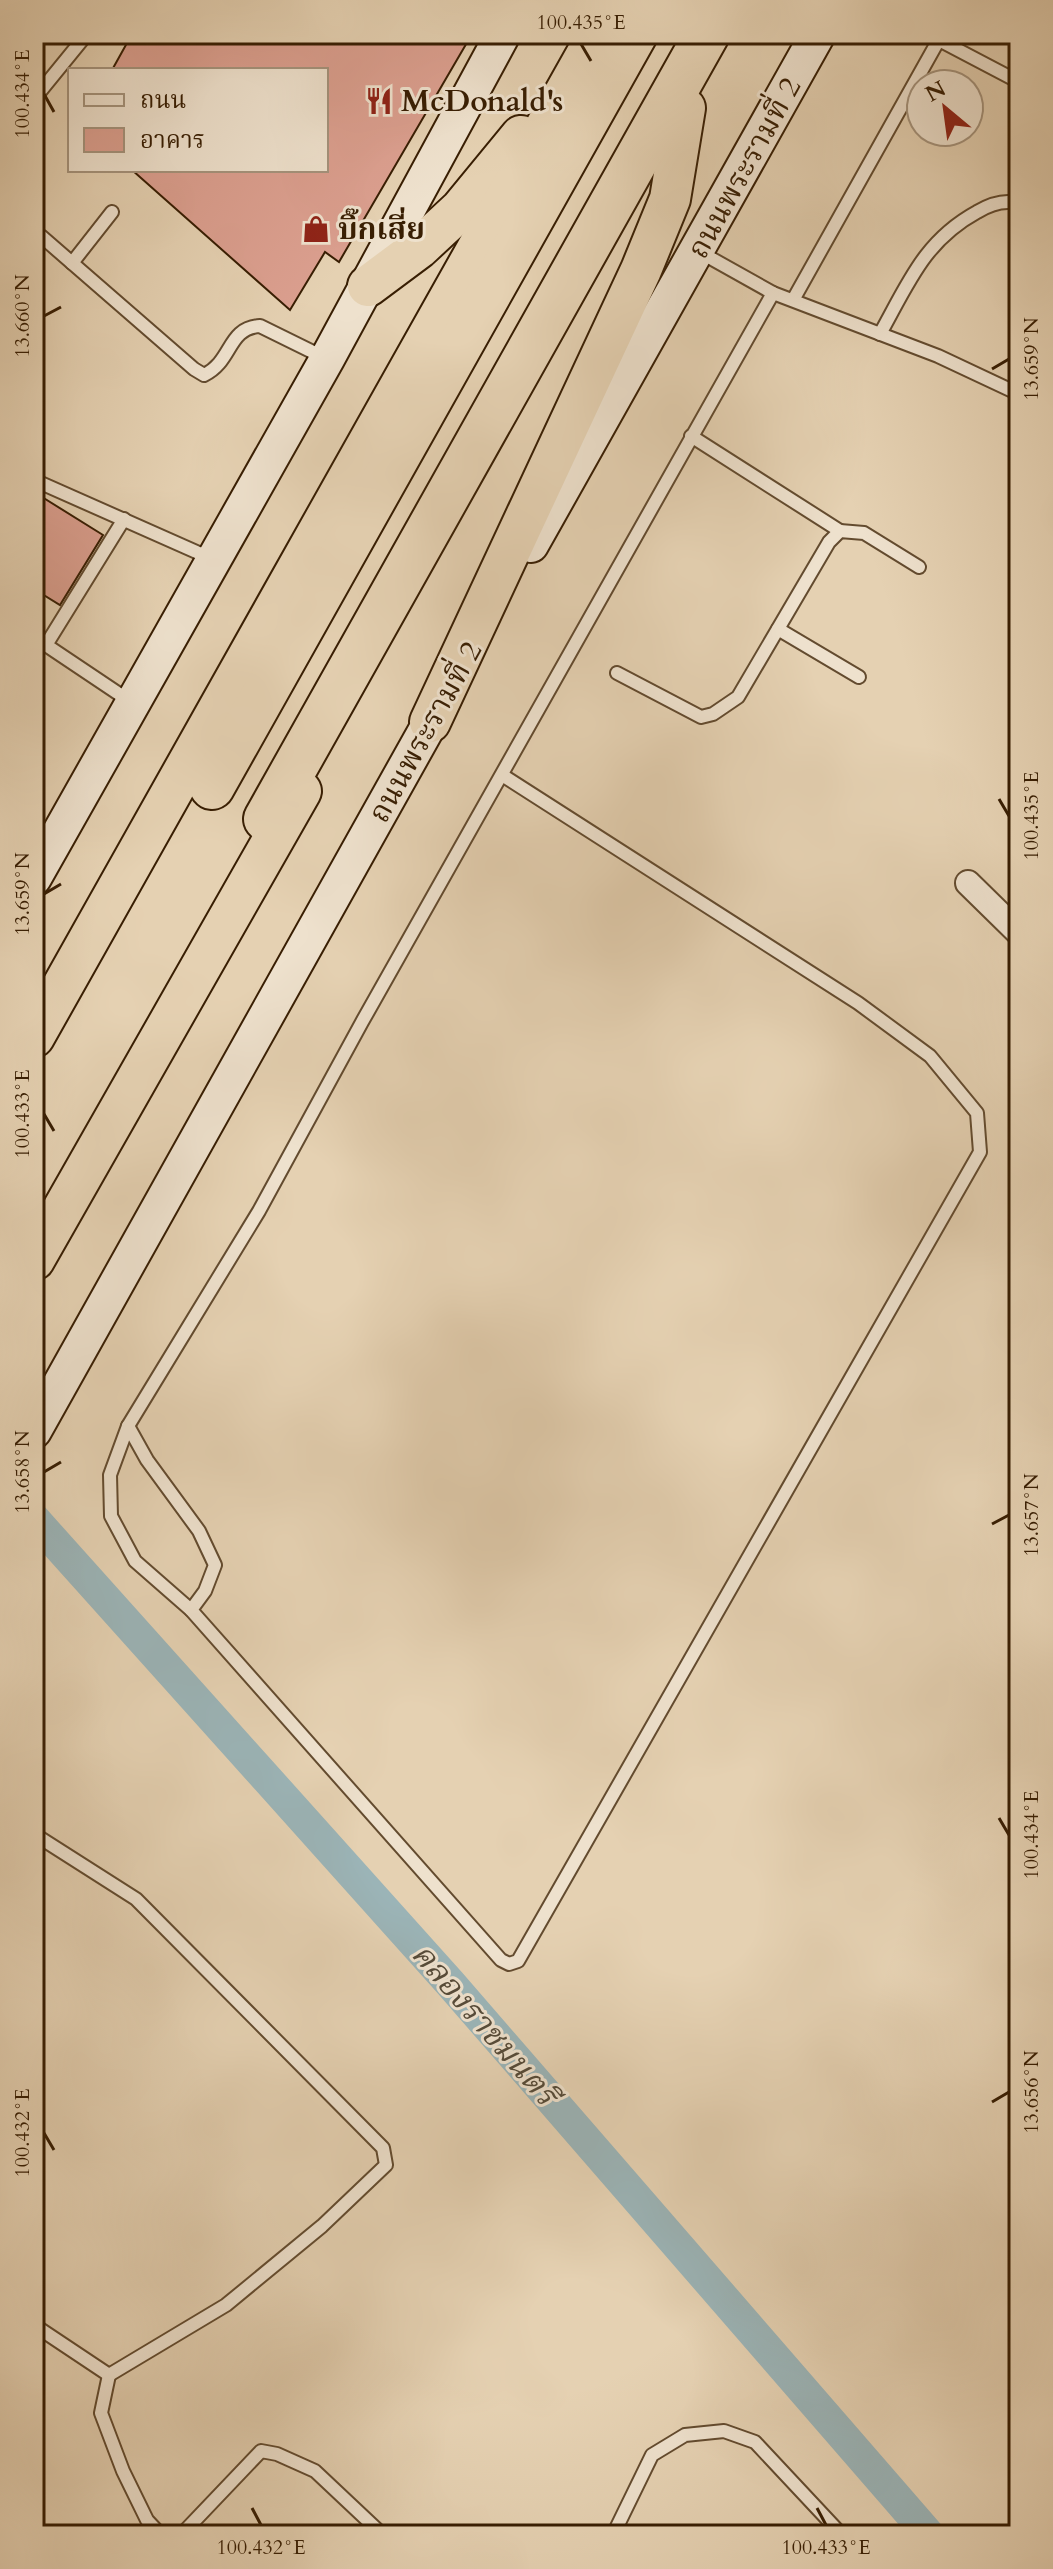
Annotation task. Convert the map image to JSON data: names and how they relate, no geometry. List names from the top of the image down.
{
  "streets": {
    "main road": ["ถนนพระรามที่ 2"]
  },
  "water": ["คลองราชมนตรี"],
  "places": {
    "restaurant": ["McDonald's"],
    "shop": ["บิ๊กเสี่ย"]
  },
  "legend": ["ถนน", "อาคาร"],
  "north": "top left",
  "coordinates": [
    "100.435°E",
    "100.434°E",
    "13.660°N",
    "13.659°N",
    "100.433°E",
    "13.658°N",
    "13.657°N",
    "13.656°N",
    "100.432°E"
  ]
}
